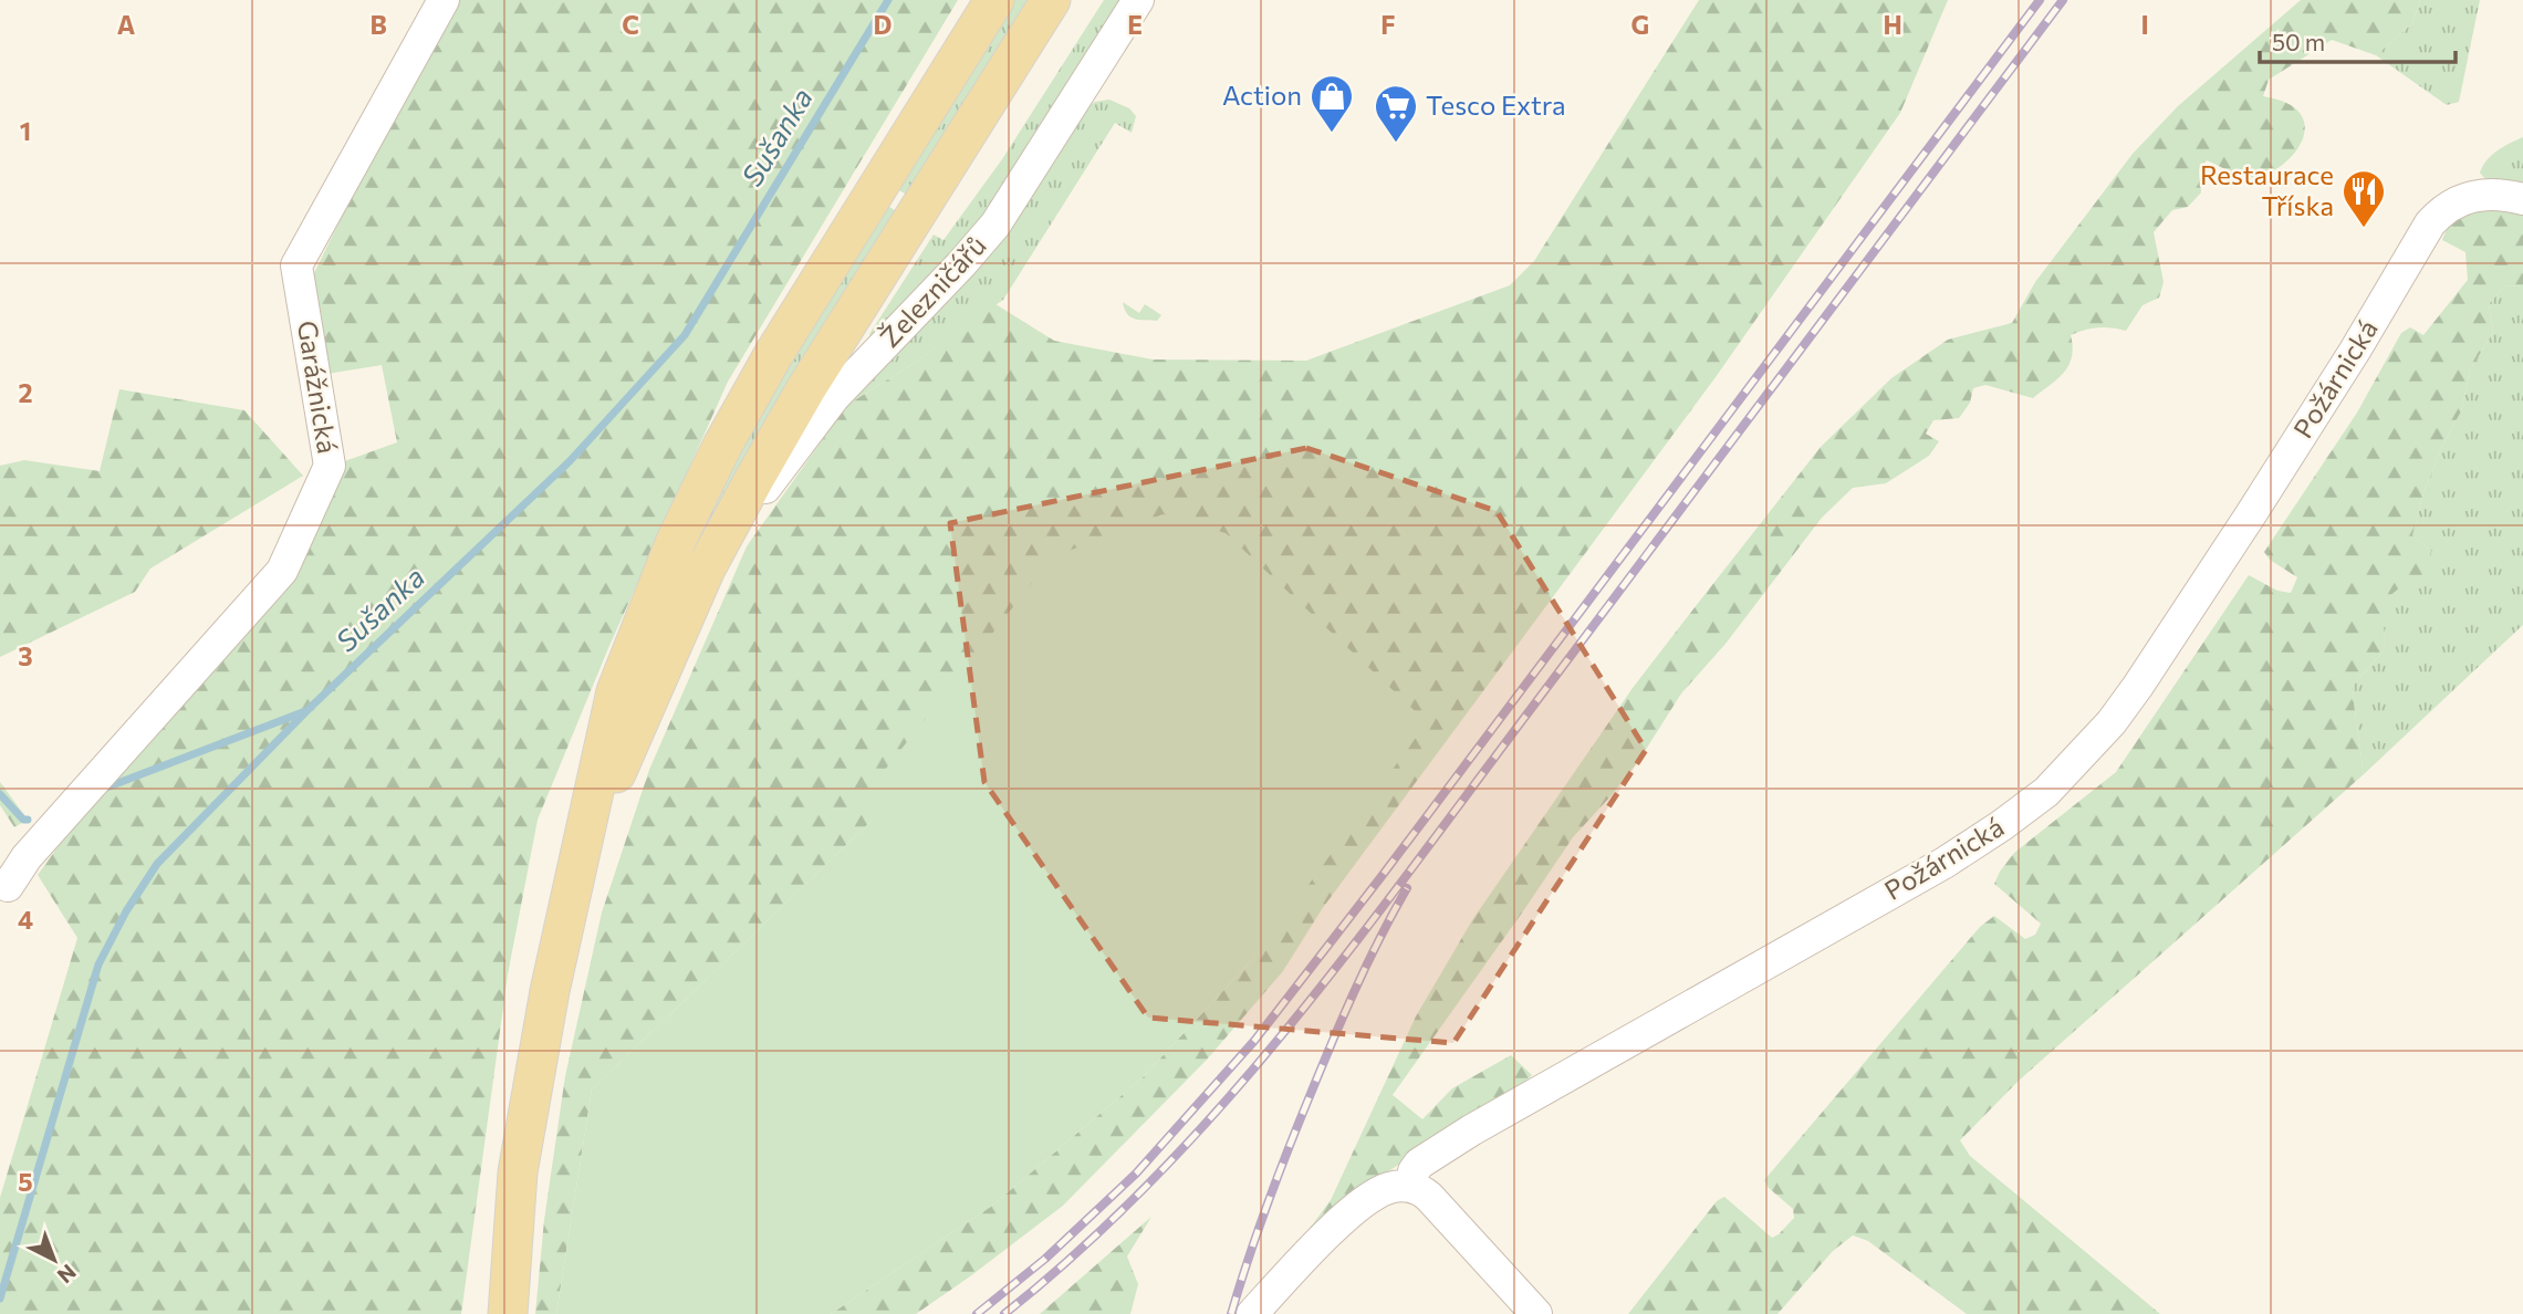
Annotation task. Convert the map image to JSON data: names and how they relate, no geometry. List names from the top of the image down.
{
  "streets": {
    "street": ["Železničářů", "Požárnická", "Garážnická"]
  },
  "water": ["Sušanka"],
  "places": {
    "shop": ["Action"],
    "supermarket": ["Tesco Extra"],
    "restaurant": ["Restaurace Tříska"]
  },
  "scale_bar": "50 m",
  "north": "bottom right",
  "grid": {
    "columns": [
      "A",
      "B",
      "C",
      "D",
      "E",
      "F",
      "G",
      "H",
      "I"
    ],
    "rows": [
      "1",
      "2",
      "3",
      "4",
      "5"
    ]
  }
}
